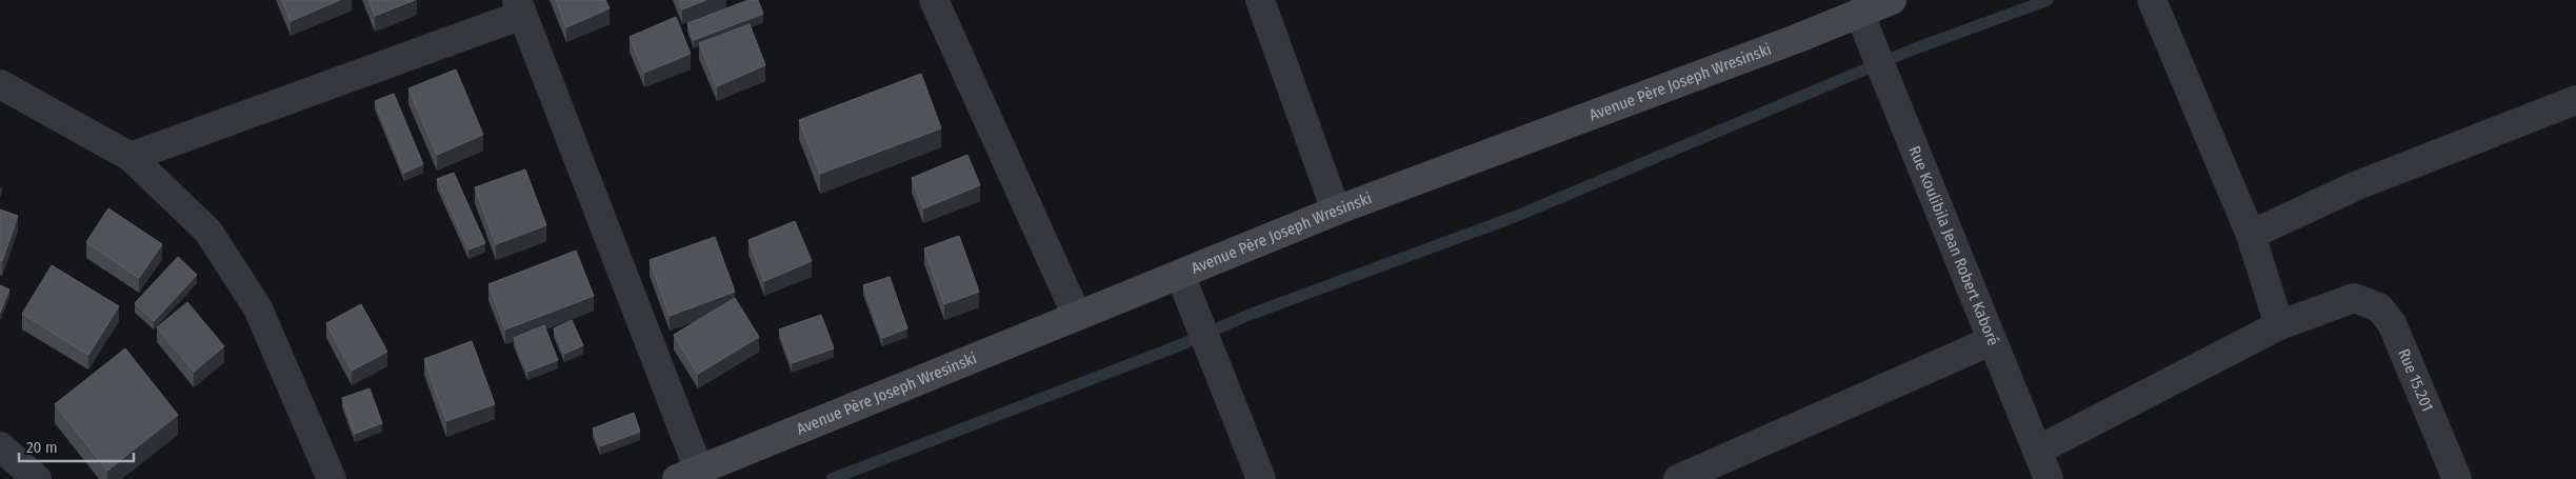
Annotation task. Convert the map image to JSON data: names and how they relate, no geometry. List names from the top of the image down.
{
  "streets": {
    "street": ["Avenue Père Joseph Wresinski", "Rue Koulibila Jean Robert Kaboré", "Rue 15.201"]
  },
  "crossings": [
    ["Avenue Père Joseph Wresinski", "Rue Koulibila Jean Robert Kaboré"]
  ],
  "scale_bar": "20 m"
}
